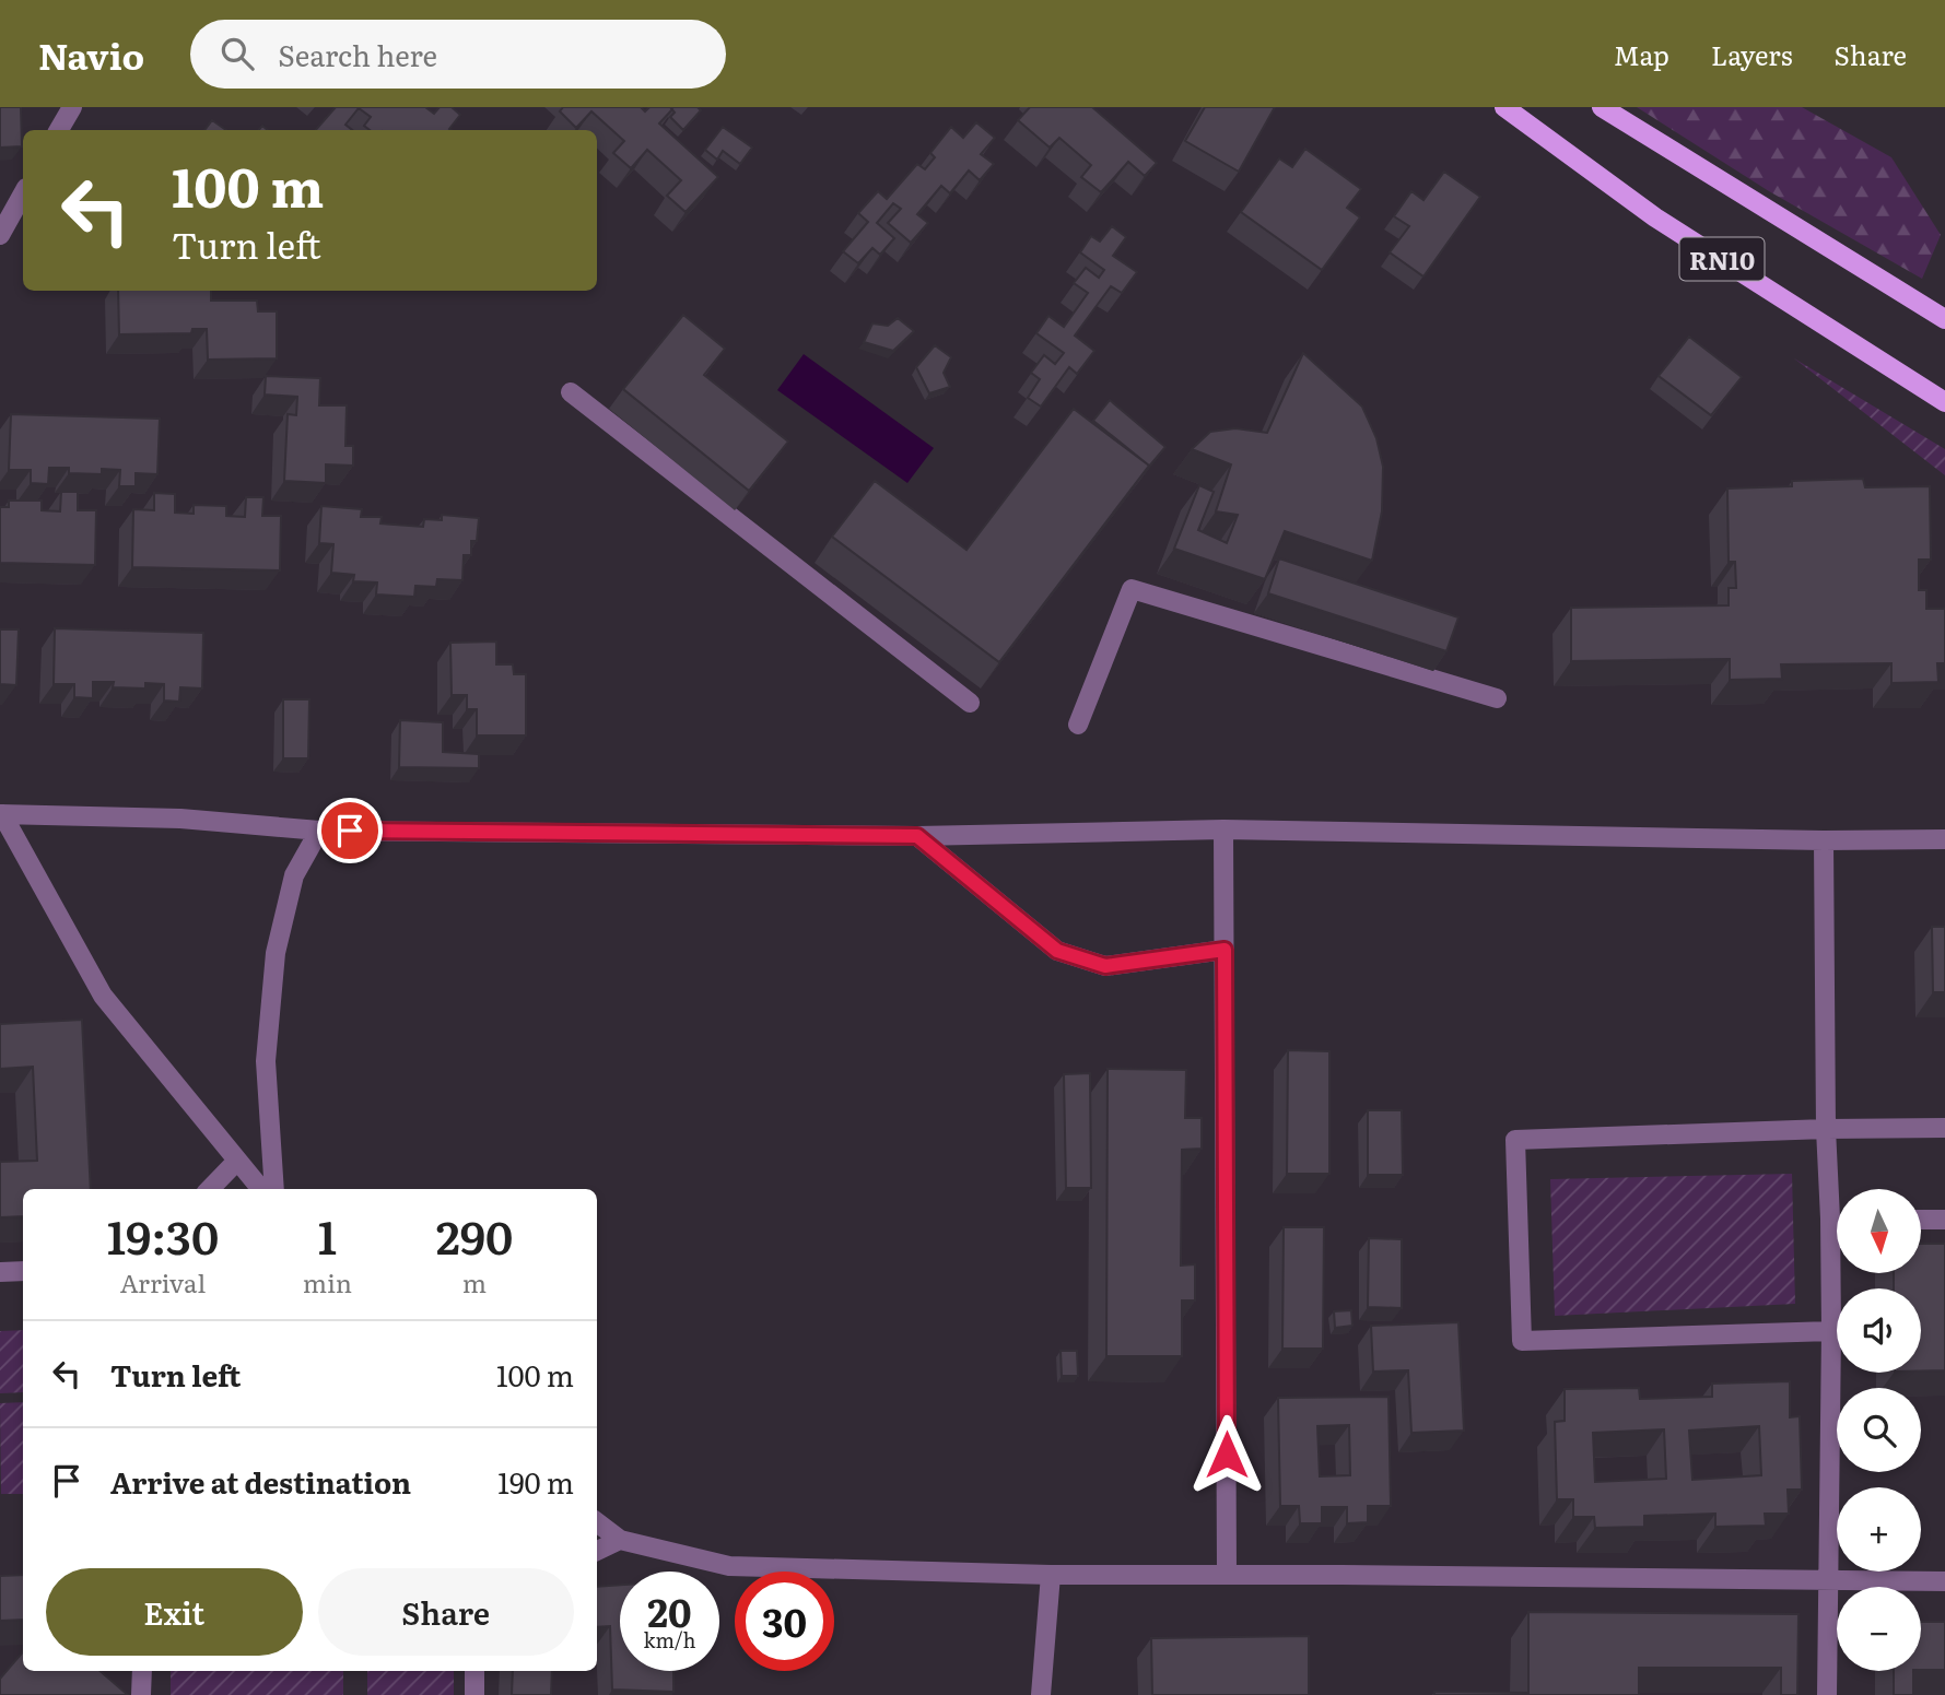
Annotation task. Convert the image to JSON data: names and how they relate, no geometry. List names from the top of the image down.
{
  "streets": {
    "main road": ["RN10"]
  },
  "north": "bottom",
  "page": {
    "header": "Navio",
    "search": "Search here",
    "nav": ["Map", "Layers", "Share"],
    "turn": ["100 m", "Turn left"],
    "map_buttons": ["+", "−"],
    "eta": [
      "19:30",
      "Arrival",
      "1",
      "min",
      "290",
      "m"
    ],
    "list": [
      {
        "name": "Turn left",
        "value": "100 m"
      },
      {
        "name": "Arrive at destination",
        "value": "190 m"
      }
    ],
    "buttons": ["Exit", "Share"],
    "speed": "20 km/h",
    "limit": "30"
  }
}
